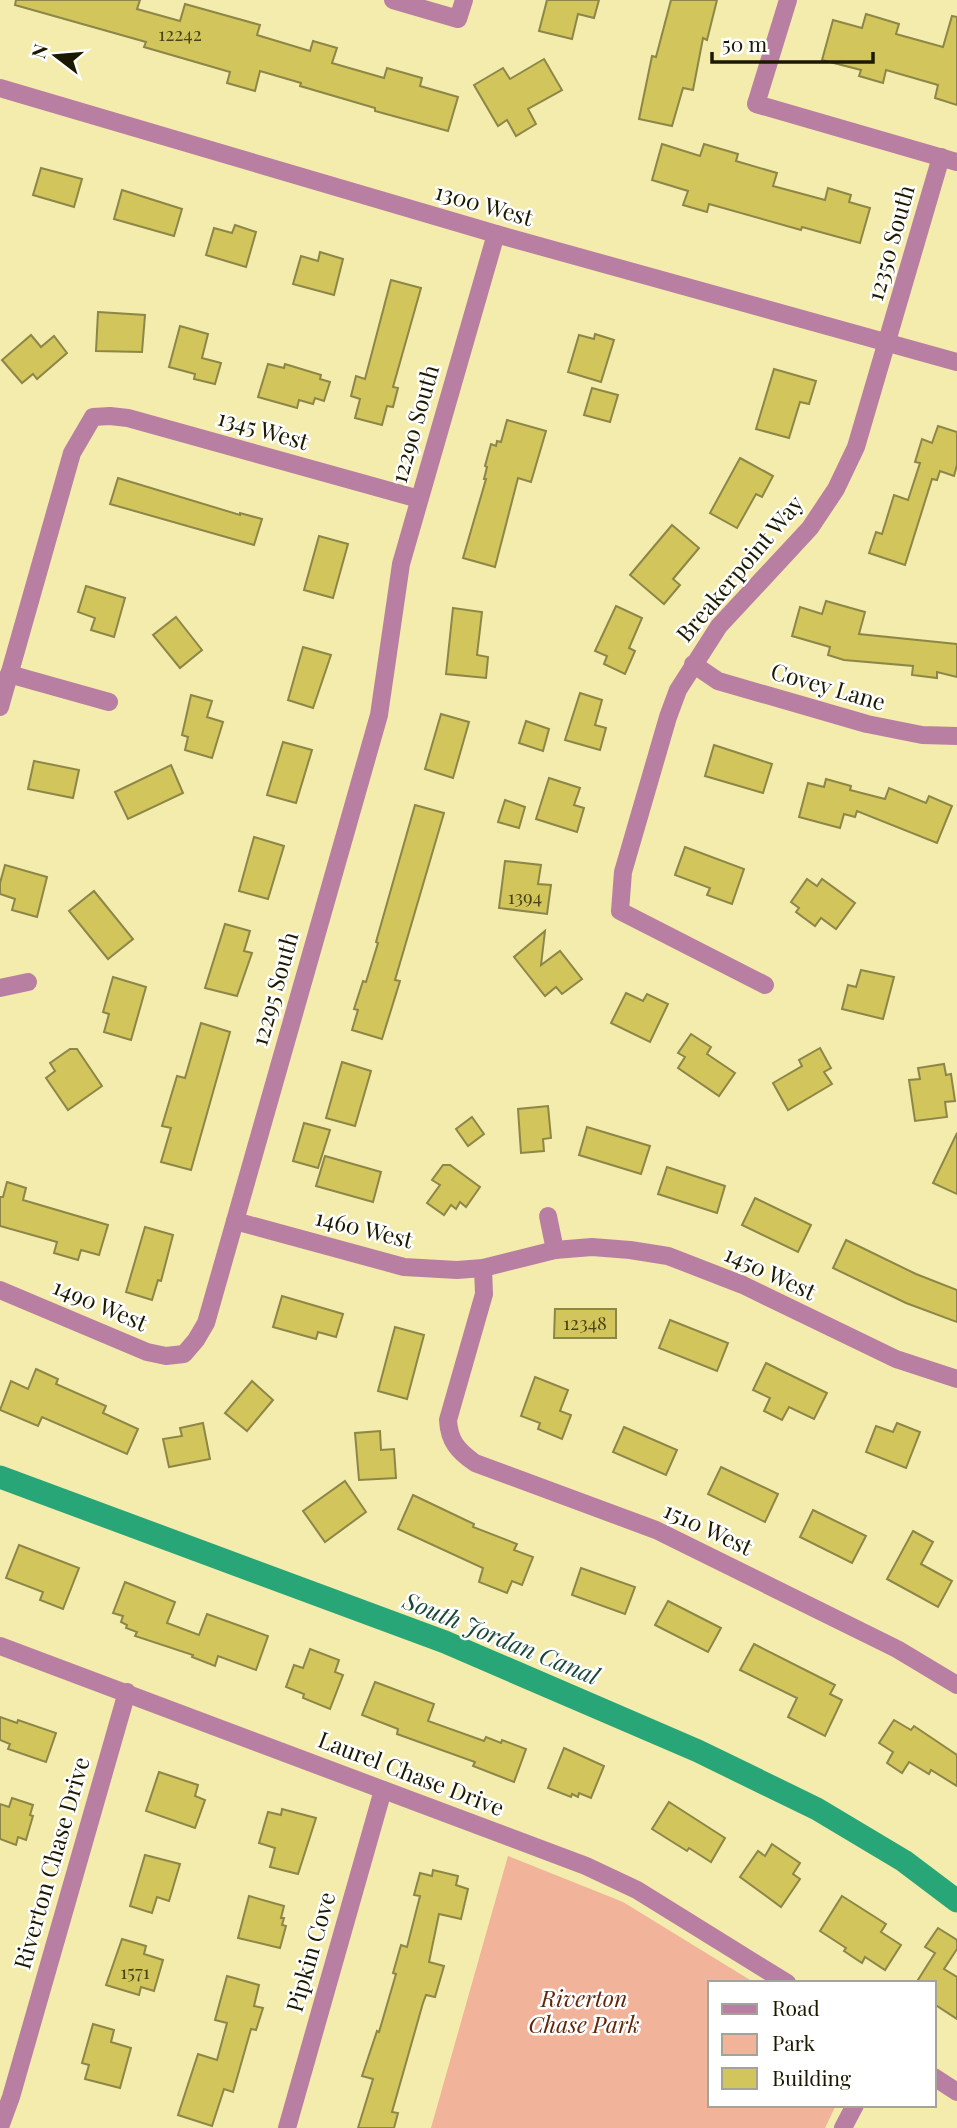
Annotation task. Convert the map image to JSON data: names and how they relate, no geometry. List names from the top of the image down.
{
  "streets": {
    "street": [
      "1300 West",
      "12350 South",
      "12290 South",
      "1345 West",
      "Breakerpoint Way",
      "Covey Lane",
      "12295 South",
      "1460 West",
      "1450 West",
      "1490 West",
      "1510 West",
      "Laurel Chase Drive",
      "Riverton Chase Drive",
      "Pipkin Cove"
    ]
  },
  "crossings": [
    ["1300 West", "12350 South"],
    ["1300 West", "12290 South"],
    ["1300 West", "Breakerpoint Way"],
    ["12350 South", "Breakerpoint Way"],
    ["12290 South", "1345 West"],
    ["12290 South", "12295 South"],
    ["Breakerpoint Way", "Covey Lane"],
    ["12295 South", "1460 West"],
    ["12295 South", "1490 West"],
    ["1460 West", "1450 West"],
    ["1460 West", "1510 West"],
    ["1450 West", "1510 West"],
    ["Laurel Chase Drive", "Riverton Chase Drive"],
    ["Laurel Chase Drive", "Pipkin Cove"]
  ],
  "water": ["South Jordan Canal"],
  "parks": ["Riverton Chase Park"],
  "house_numbers": [
    "12242",
    "1394",
    "12348",
    "1571"
  ],
  "legend": ["Road", "Park", "Building"],
  "scale_bar": "50 m",
  "north": "left"
}
